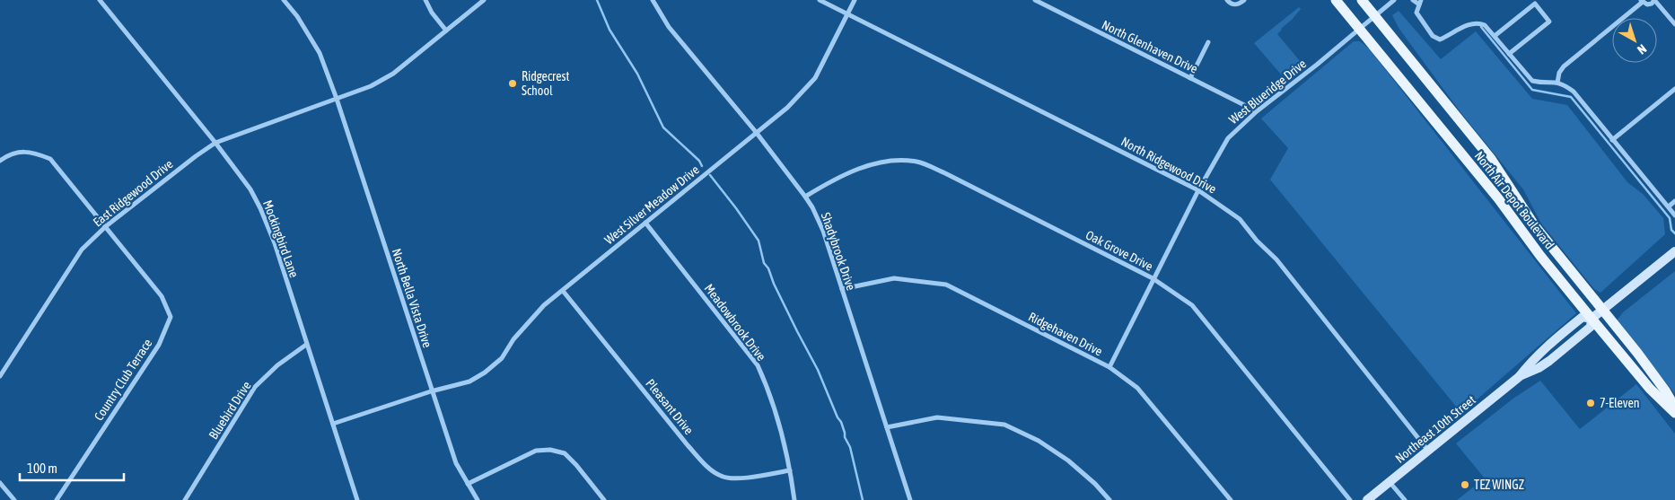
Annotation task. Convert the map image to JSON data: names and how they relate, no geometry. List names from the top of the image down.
{
  "streets": {
    "main road": ["North Air Depot Boulevard", "Northeast 10th Street"],
    "street": [
      "North Glenhaven Drive",
      "West Blueridge Drive",
      "North Ridgewood Drive",
      "East Ridgewood Drive",
      "West Silver Meadow Drive",
      "Mockingbird Lane",
      "Oak Grove Drive",
      "Shadybrook Drive",
      "North Bella Vista Drive",
      "Meadowbrook Drive",
      "Ridgehaven Drive",
      "Country Club Terrace",
      "Pleasant Drive",
      "Bluebird Drive"
    ]
  },
  "crossings": [
    ["North Glenhaven Drive", "West Blueridge Drive"],
    ["West Blueridge Drive", "North Ridgewood Drive"],
    ["West Blueridge Drive", "North Air Depot Boulevard"],
    ["West Blueridge Drive", "Oak Grove Drive"],
    ["West Blueridge Drive", "Ridgehaven Drive"],
    ["North Ridgewood Drive", "West Silver Meadow Drive"],
    ["North Ridgewood Drive", "Northeast 10th Street"],
    ["East Ridgewood Drive", "Mockingbird Lane"],
    ["East Ridgewood Drive", "North Bella Vista Drive"],
    ["East Ridgewood Drive", "Country Club Terrace"],
    ["North Air Depot Boulevard", "Northeast 10th Street"],
    ["West Silver Meadow Drive", "Mockingbird Lane"],
    ["West Silver Meadow Drive", "Shadybrook Drive"],
    ["West Silver Meadow Drive", "North Bella Vista Drive"],
    ["West Silver Meadow Drive", "Meadowbrook Drive"],
    ["West Silver Meadow Drive", "Pleasant Drive"],
    ["Mockingbird Lane", "Bluebird Drive"],
    ["Oak Grove Drive", "Shadybrook Drive"],
    ["Shadybrook Drive", "Ridgehaven Drive"],
    ["Meadowbrook Drive", "Pleasant Drive"]
  ],
  "places": ["Ridgecrest School", "7-Eleven", "TEZ WINGZ"],
  "scale_bar": "100 m",
  "north": "bottom right"
}
